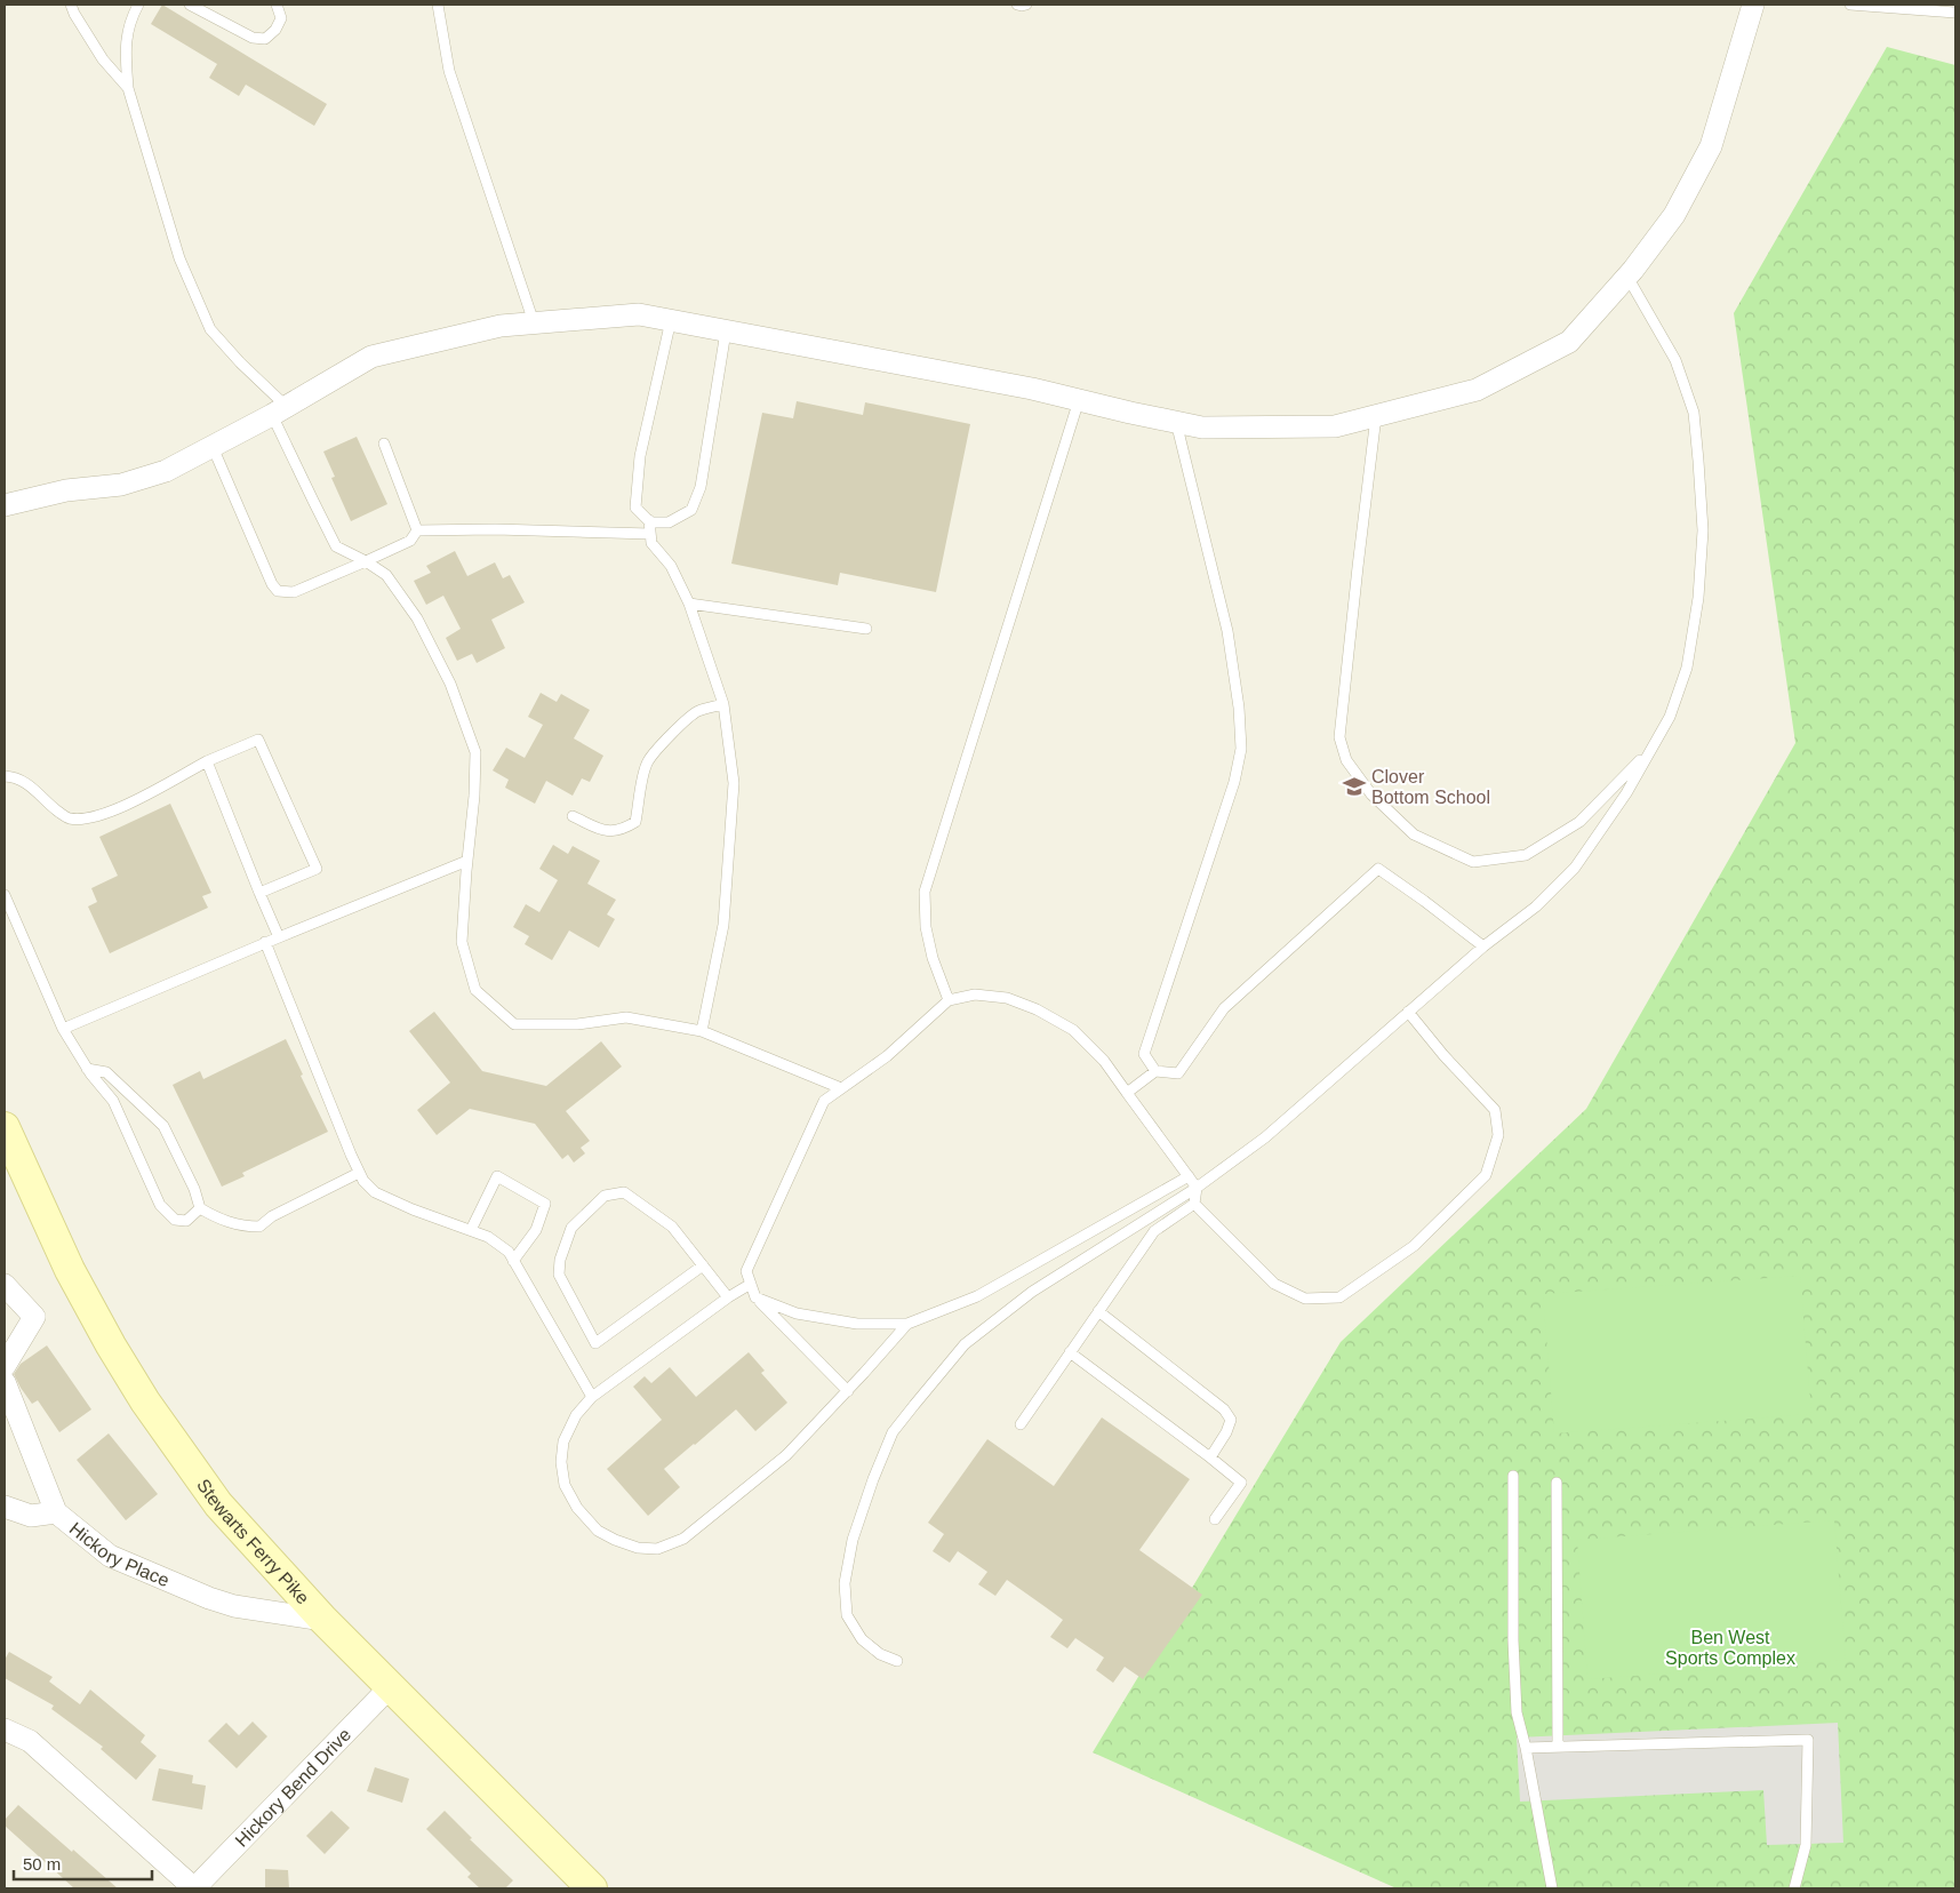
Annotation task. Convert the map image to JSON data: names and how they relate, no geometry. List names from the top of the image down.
{
  "streets": {
    "main road": ["Stewarts Ferry Pike"],
    "street": ["Hickory Place", "Hickory Bend Drive"]
  },
  "crossings": [
    ["Stewarts Ferry Pike", "Hickory Place"],
    ["Stewarts Ferry Pike", "Hickory Bend Drive"]
  ],
  "parks": ["Ben West Sports Complex"],
  "places": {
    "school or university": ["Clover Bottom School"]
  },
  "scale_bar": "50 m"
}
